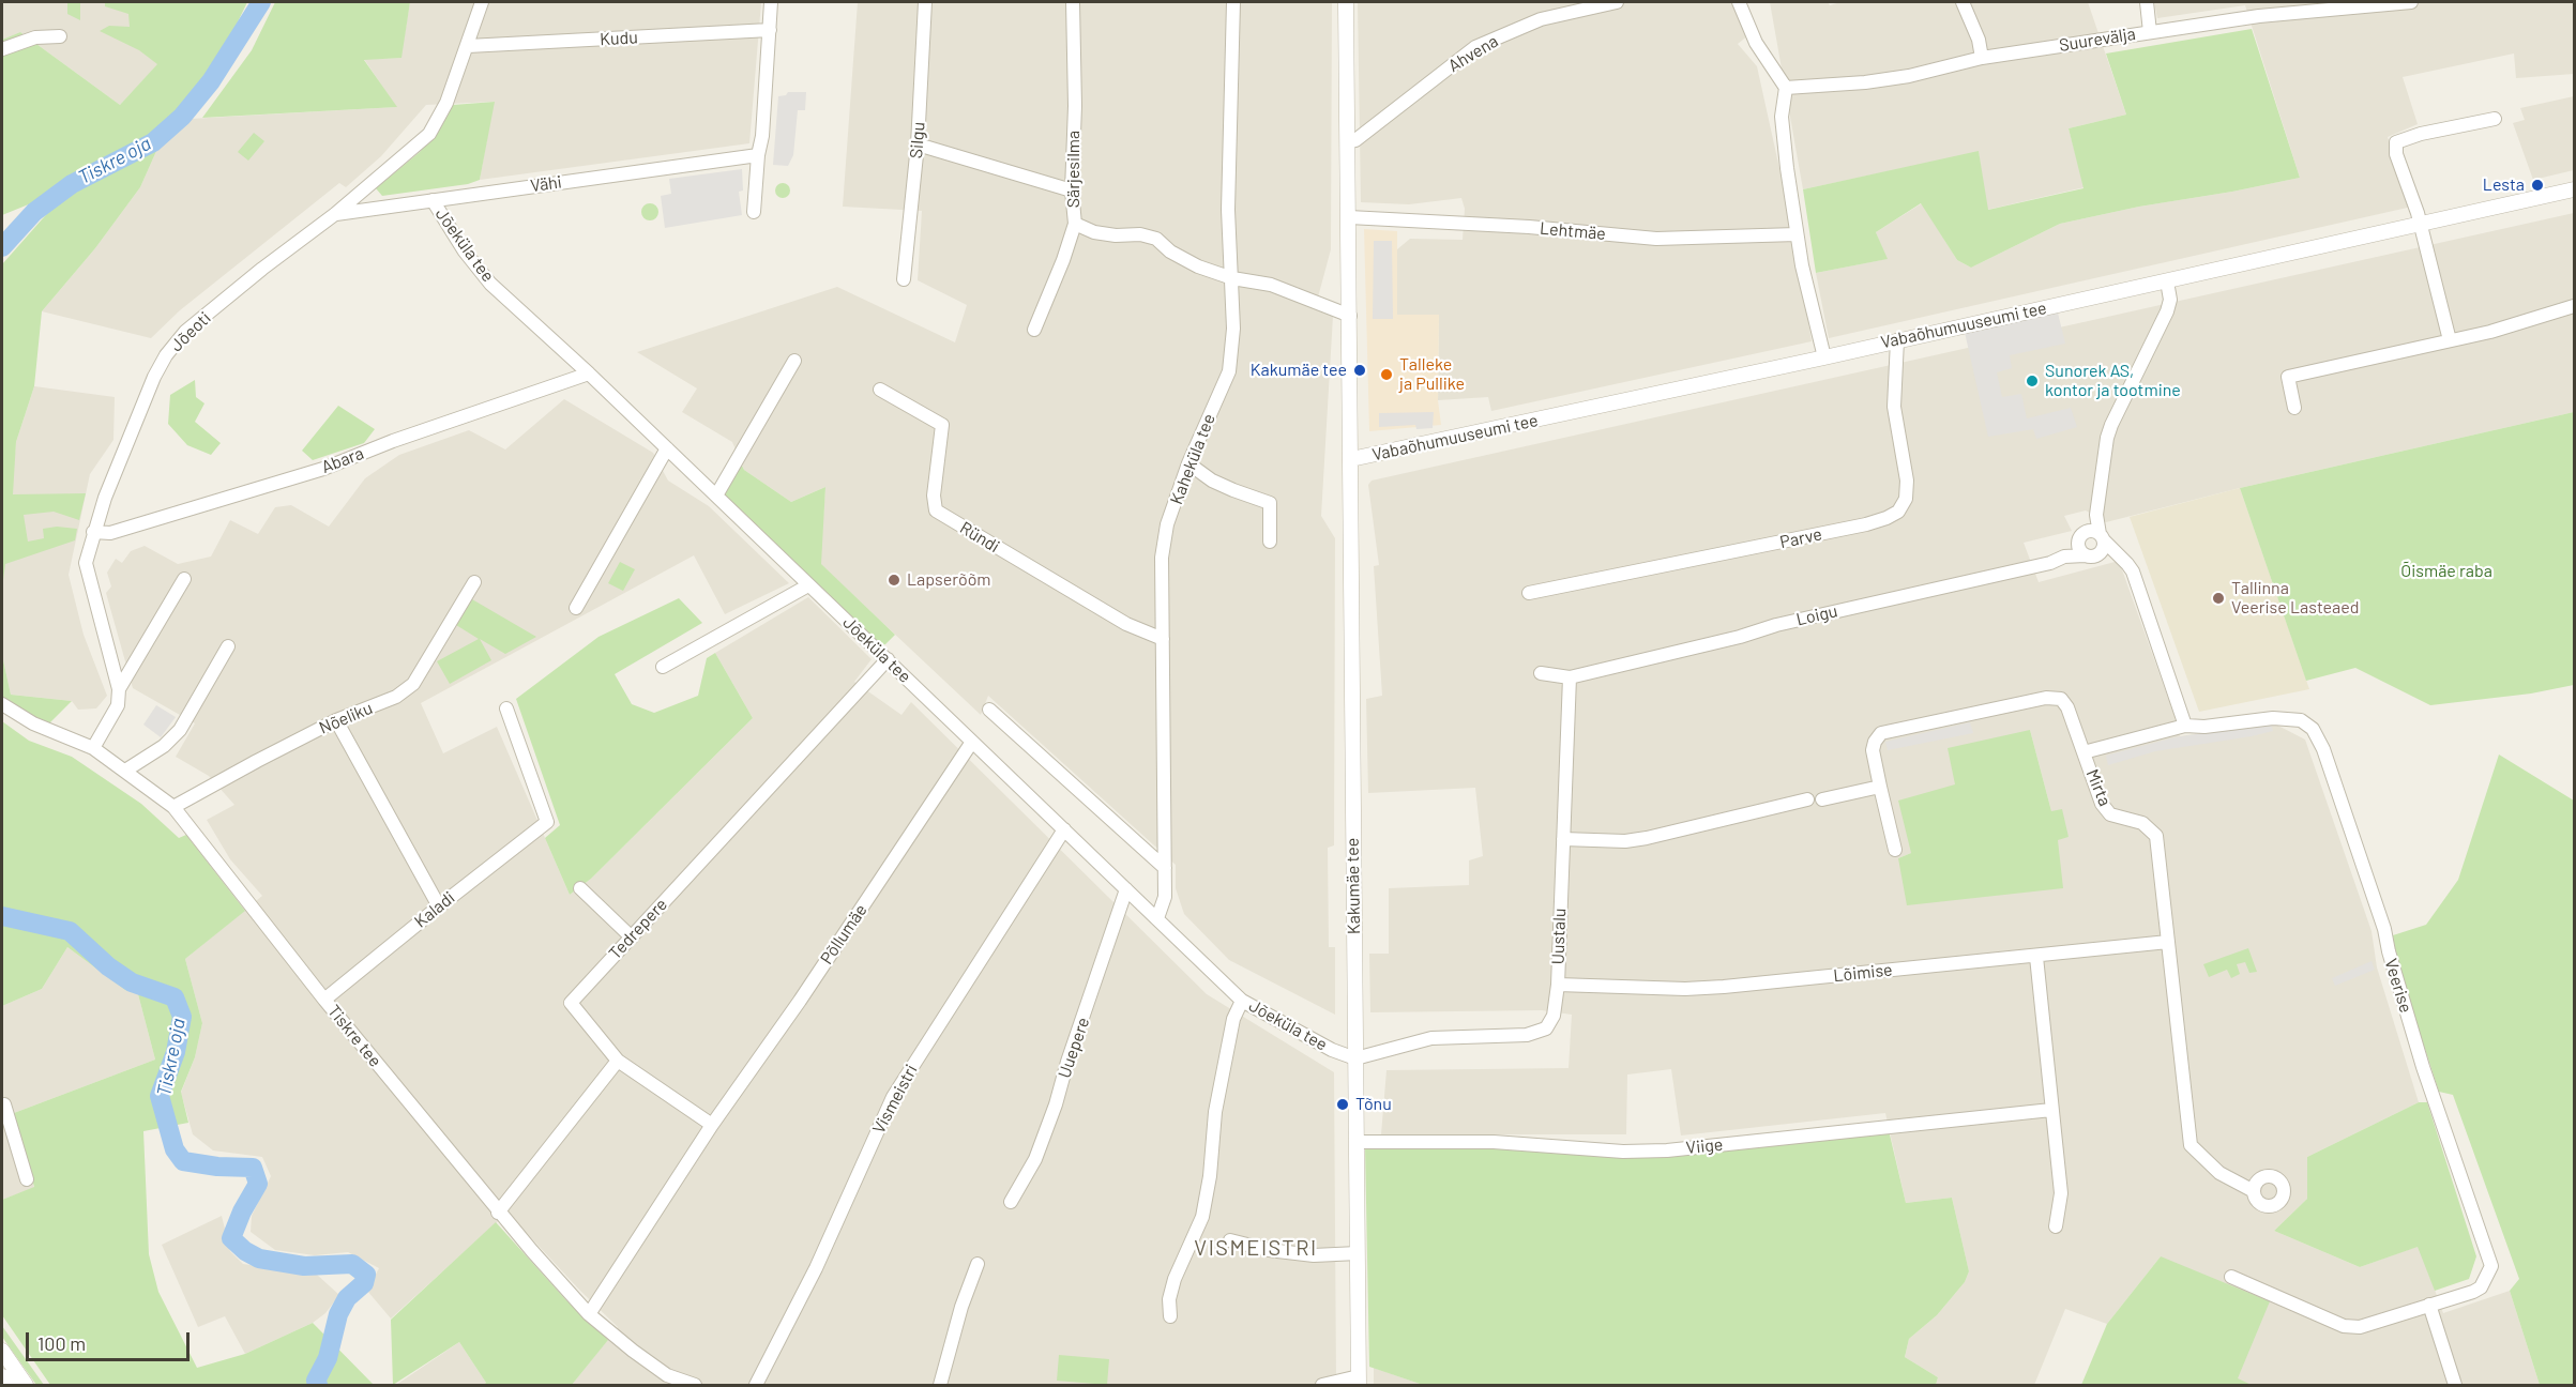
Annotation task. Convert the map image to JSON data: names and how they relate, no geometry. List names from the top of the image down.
{
  "streets": {
    "street": [
      "Kudu",
      "Suurevälja",
      "Ahvena",
      "Silgu",
      "Särjesilma",
      "Vähi",
      "Lehtmäe",
      "Jõeküla tee",
      "Vabaõhumuuseumi tee",
      "Jõeoti",
      "Kaheküla tee",
      "Abara",
      "Ründi",
      "Parve",
      "Loigu",
      "Nõeliku",
      "Mirta",
      "Kakumäe tee",
      "Kaladi",
      "Tedrepere",
      "Põllumäe",
      "Uustalu",
      "Lõimise",
      "Veerise",
      "Tiskre tee",
      "Uuepere",
      "Vismeistri",
      "Viige"
    ]
  },
  "crossings": [
    ["Kudu", "Jõeoti"],
    ["Ahvena", "Kakumäe tee"],
    ["Vähi", "Jõeküla tee"],
    ["Vähi", "Jõeoti"],
    ["Lehtmäe", "Kakumäe tee"],
    ["Jõeküla tee", "Kaheküla tee"],
    ["Jõeküla tee", "Abara"],
    ["Jõeküla tee", "Kakumäe tee"],
    ["Jõeküla tee", "Tedrepere"],
    ["Jõeküla tee", "Põllumäe"],
    ["Jõeküla tee", "Uustalu"],
    ["Jõeküla tee", "Uuepere"],
    ["Jõeküla tee", "Vismeistri"],
    ["Vabaõhumuuseumi tee", "Parve"],
    ["Vabaõhumuuseumi tee", "Loigu"],
    ["Vabaõhumuuseumi tee", "Kakumäe tee"],
    ["Jõeoti", "Abara"],
    ["Kaheküla tee", "Ründi"],
    ["Loigu", "Uustalu"],
    ["Nõeliku", "Tiskre tee"],
    ["Mirta", "Lõimise"],
    ["Kakumäe tee", "Uustalu"],
    ["Kakumäe tee", "Viige"],
    ["Kaladi", "Tiskre tee"],
    ["Põllumäe", "Tiskre tee"],
    ["Uustalu", "Lõimise"]
  ],
  "districts": ["VISMEISTRI"],
  "water": ["Tiskre oja"],
  "parks": ["Õismäe raba"],
  "places": [
    "Lesta",
    "Kakumäe tee",
    "Talleke ja Pullike",
    "Sunorek AS, kontor ja tootmine",
    "Lapserõõm",
    "Tallinna Veerise Lasteaed",
    "Tõnu"
  ],
  "scale_bar": "100 m"
}
